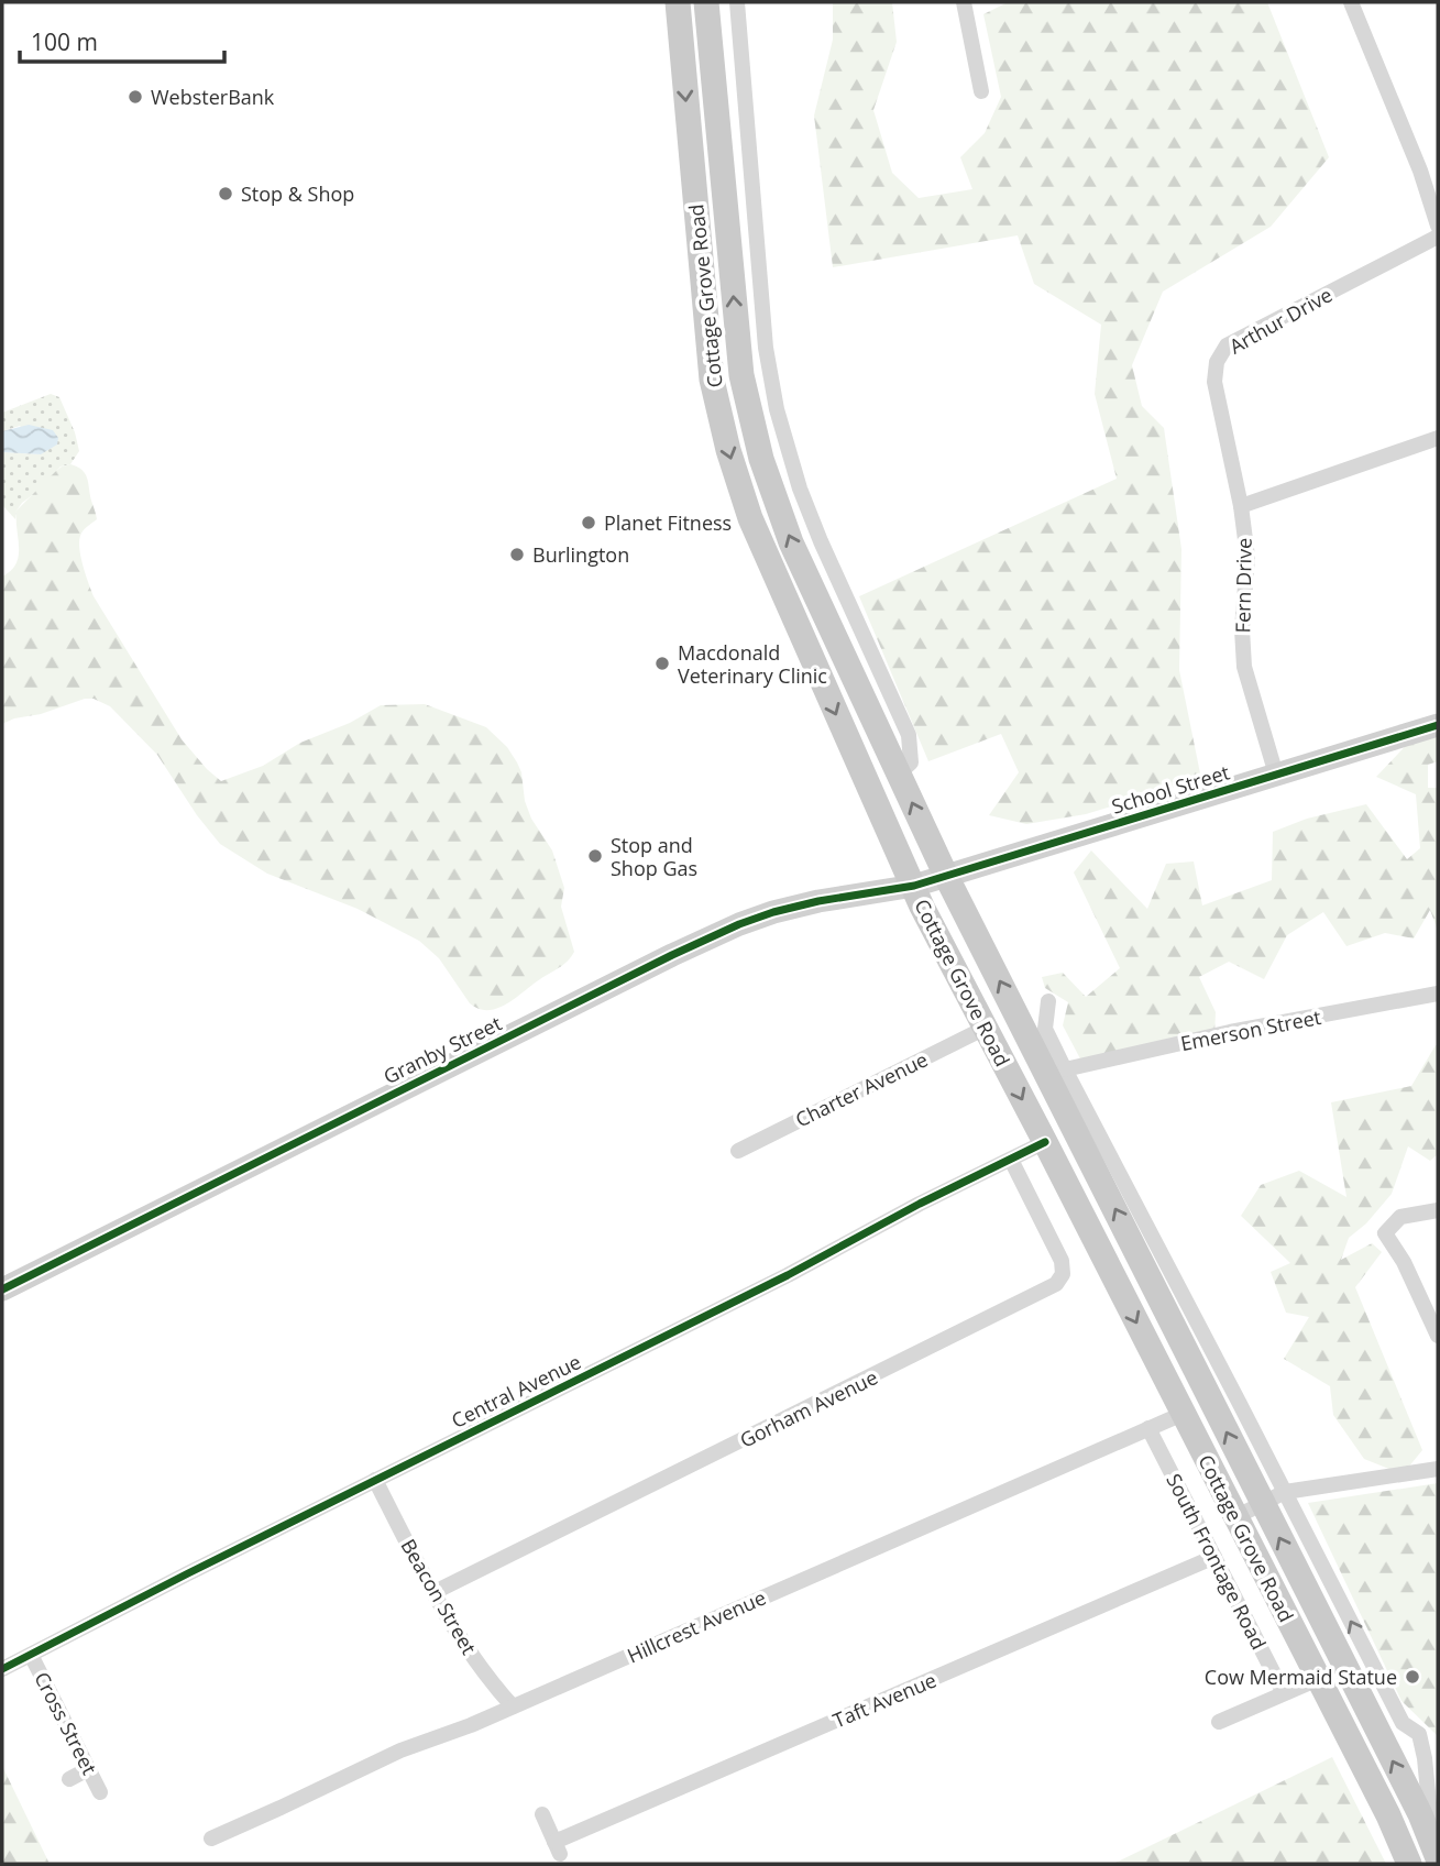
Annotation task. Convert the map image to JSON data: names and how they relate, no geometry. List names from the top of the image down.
{
  "streets": {
    "main road": ["Cottage Grove Road", "School Street", "Granby Street"],
    "street": [
      "Arthur Drive",
      "Fern Drive",
      "Emerson Street",
      "Charter Avenue",
      "Central Avenue",
      "Gorham Avenue",
      "South Frontage Road",
      "Beacon Street",
      "Hillcrest Avenue",
      "Taft Avenue",
      "Cross Street"
    ]
  },
  "crossings": [
    ["Cottage Grove Road", "School Street"],
    ["Cottage Grove Road", "Emerson Street"],
    ["Cottage Grove Road", "Granby Street"],
    ["Cottage Grove Road", "Charter Avenue"],
    ["Cottage Grove Road", "Central Avenue"],
    ["Cottage Grove Road", "Hillcrest Avenue"],
    ["Arthur Drive", "Fern Drive"],
    ["Fern Drive", "School Street"],
    ["School Street", "Granby Street"],
    ["Central Avenue", "Gorham Avenue"],
    ["Central Avenue", "Beacon Street"],
    ["Central Avenue", "Cross Street"],
    ["Gorham Avenue", "Beacon Street"],
    ["South Frontage Road", "Hillcrest Avenue"],
    ["South Frontage Road", "Taft Avenue"],
    ["Beacon Street", "Hillcrest Avenue"]
  ],
  "places": [
    "WebsterBank",
    "Stop & Shop",
    "Planet Fitness",
    "Burlington",
    "Macdonald Veterinary Clinic",
    "Stop and Shop Gas",
    "Cow Mermaid Statue"
  ],
  "scale_bar": "100 m"
}
